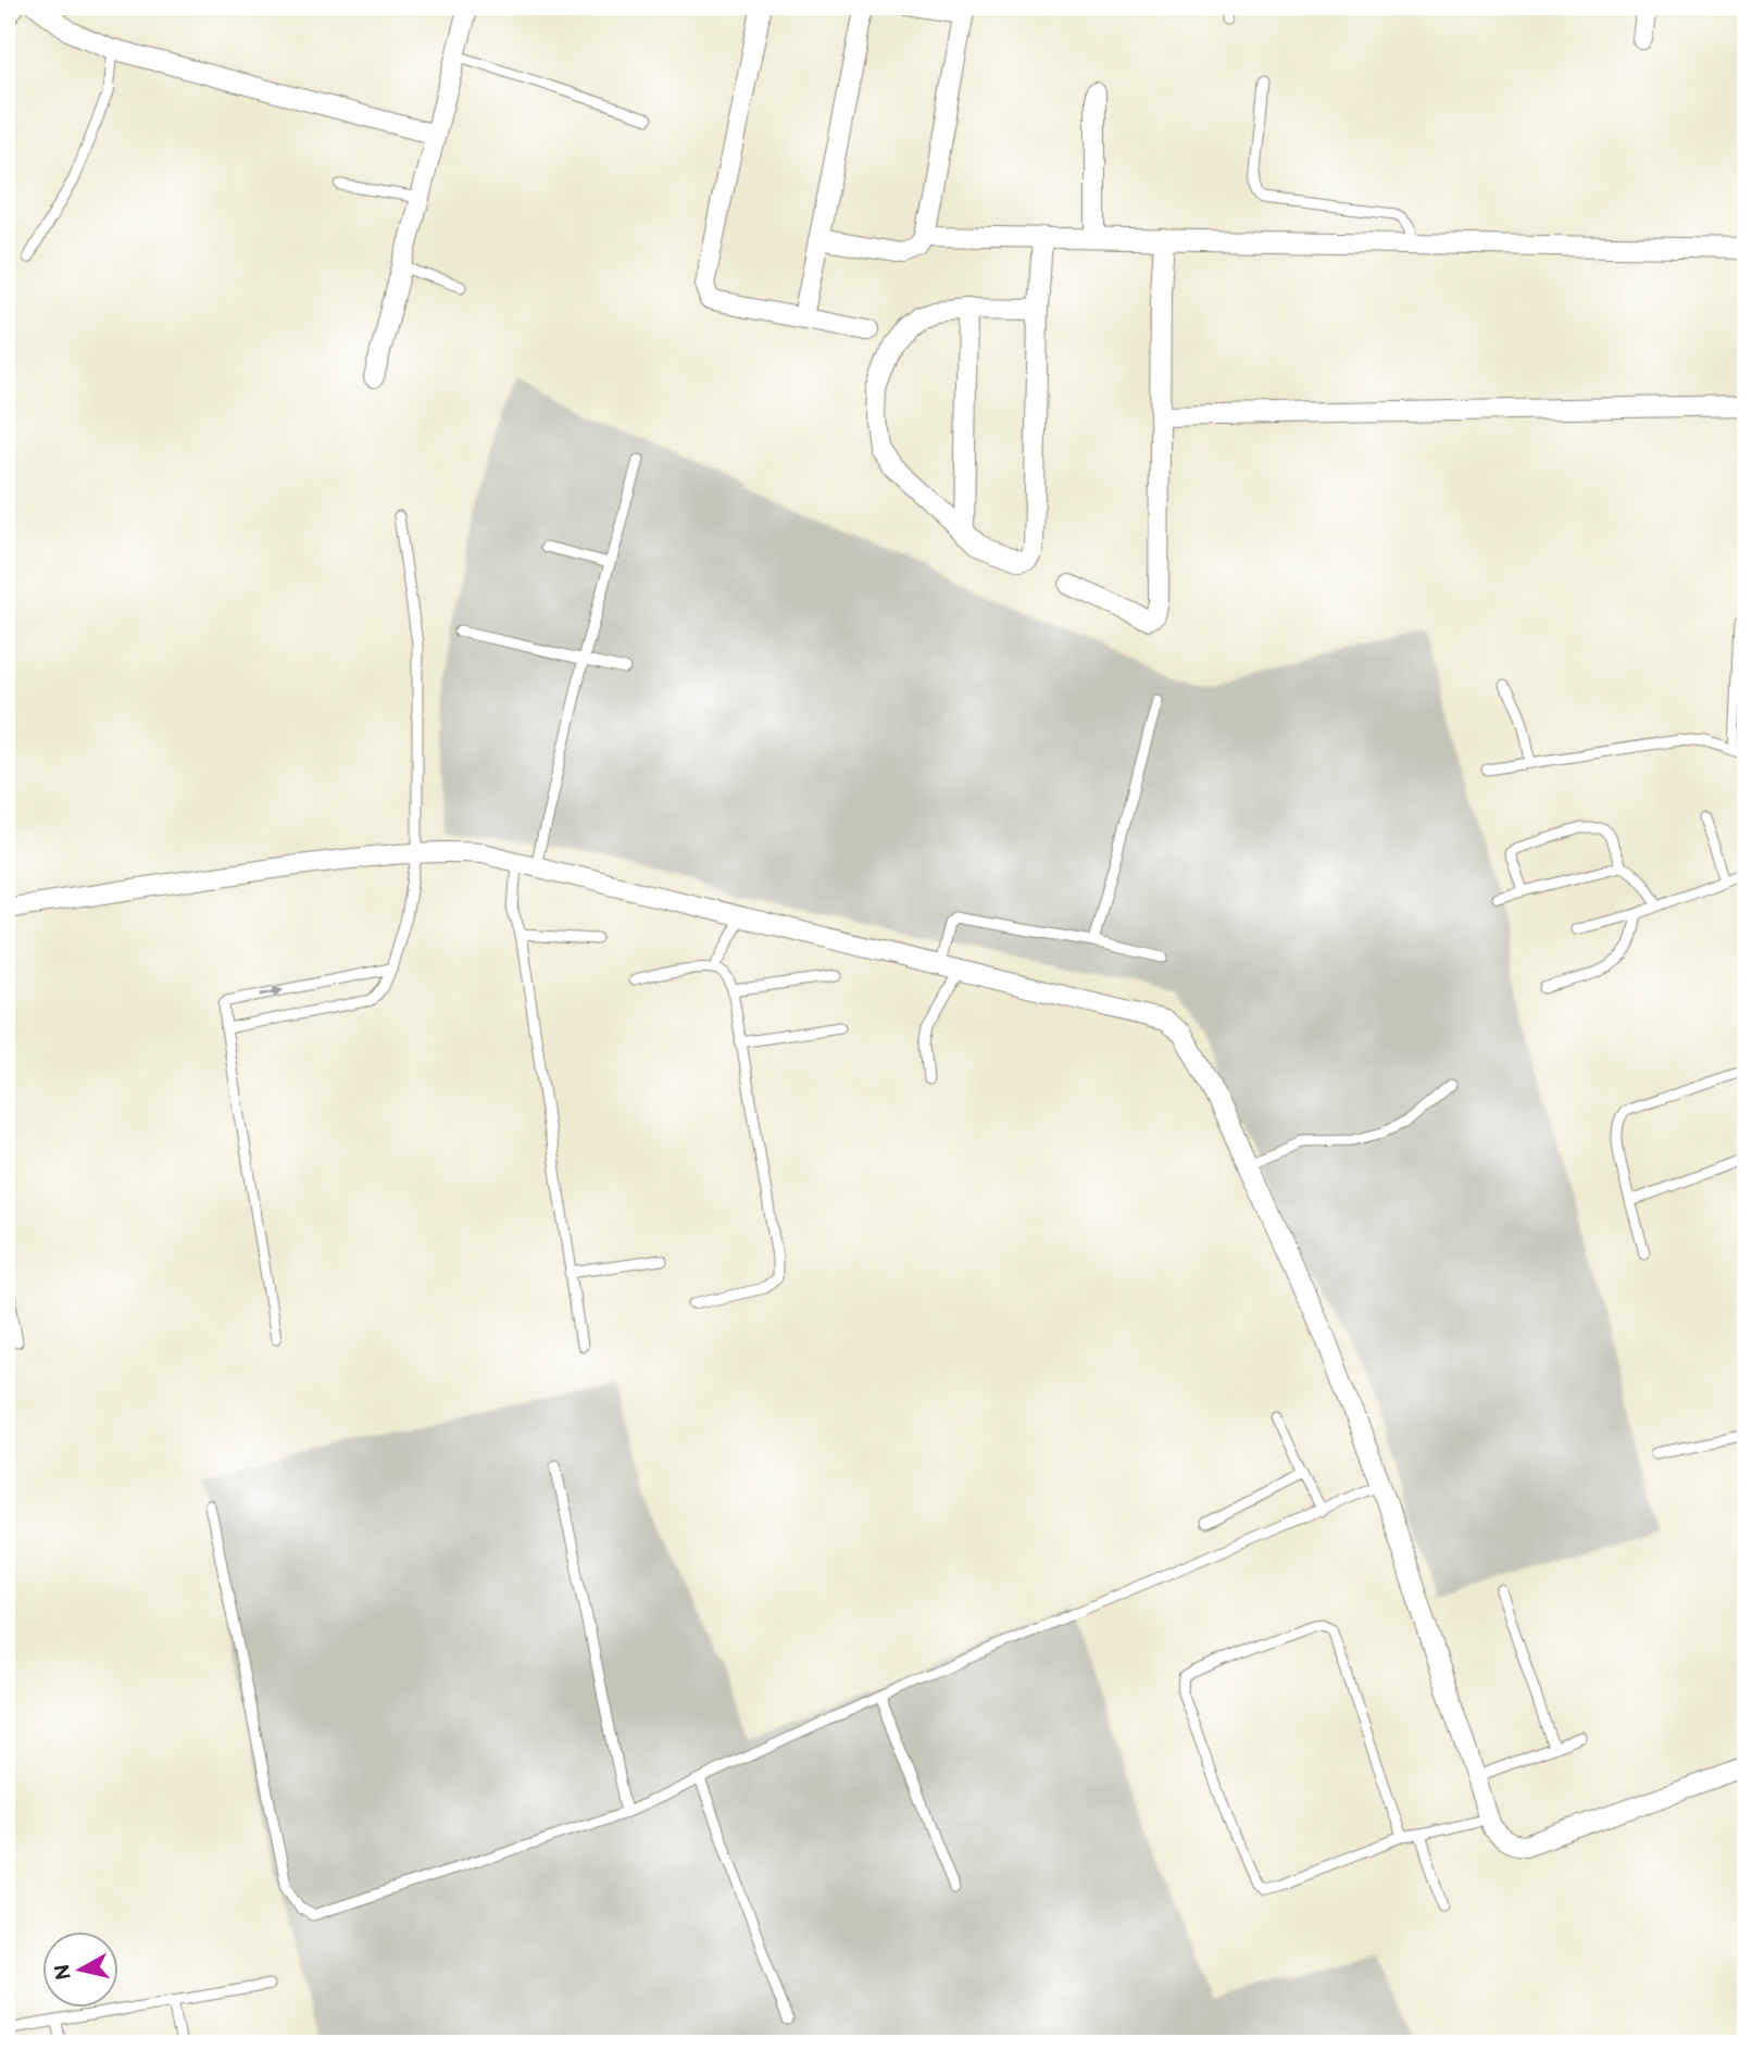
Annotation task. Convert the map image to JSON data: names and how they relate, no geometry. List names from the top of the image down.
{
  "north": "left"
}
